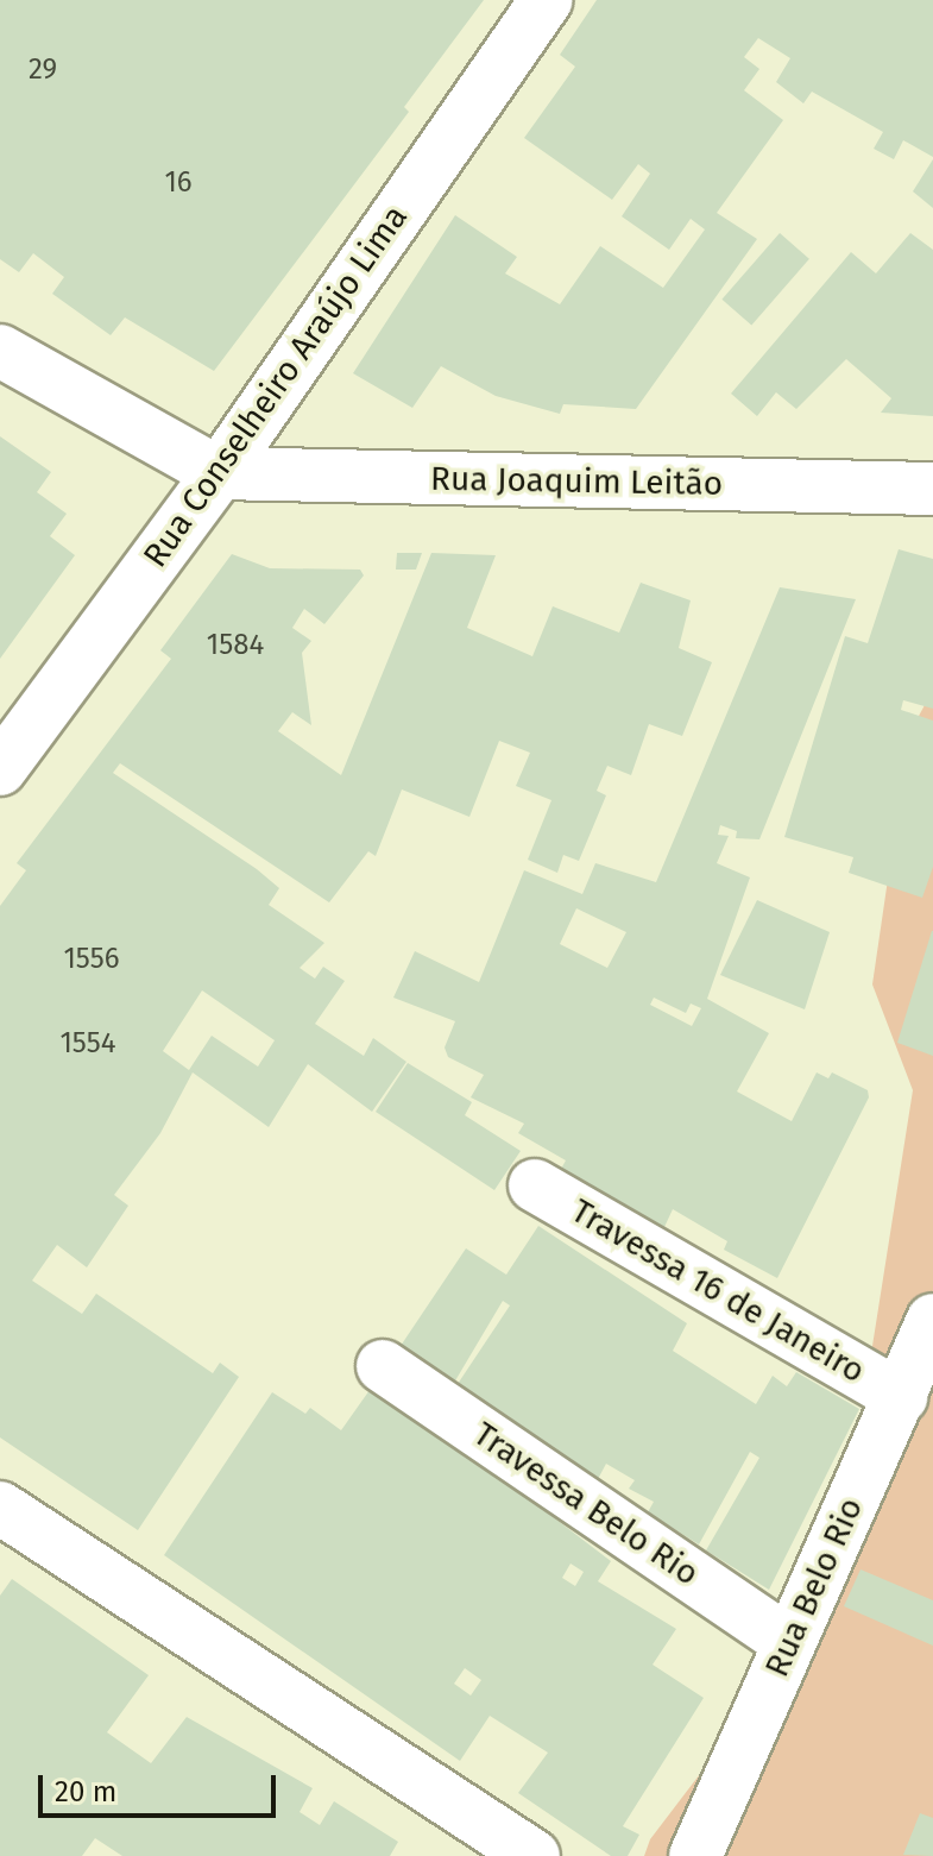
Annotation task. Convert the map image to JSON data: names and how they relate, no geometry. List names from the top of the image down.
{
  "streets": {
    "street": [
      "Rua Conselheiro Araújo Lima",
      "Rua Joaquim Leitão",
      "Travessa 16 de Janeiro",
      "Travessa Belo Rio",
      "Rua Belo Rio"
    ]
  },
  "crossings": [
    ["Rua Conselheiro Araújo Lima", "Rua Joaquim Leitão"],
    ["Travessa 16 de Janeiro", "Rua Belo Rio"],
    ["Travessa Belo Rio", "Rua Belo Rio"]
  ],
  "house_numbers": [
    "29",
    "16",
    "1584",
    "1556",
    "1554"
  ],
  "scale_bar": "20 m"
}
